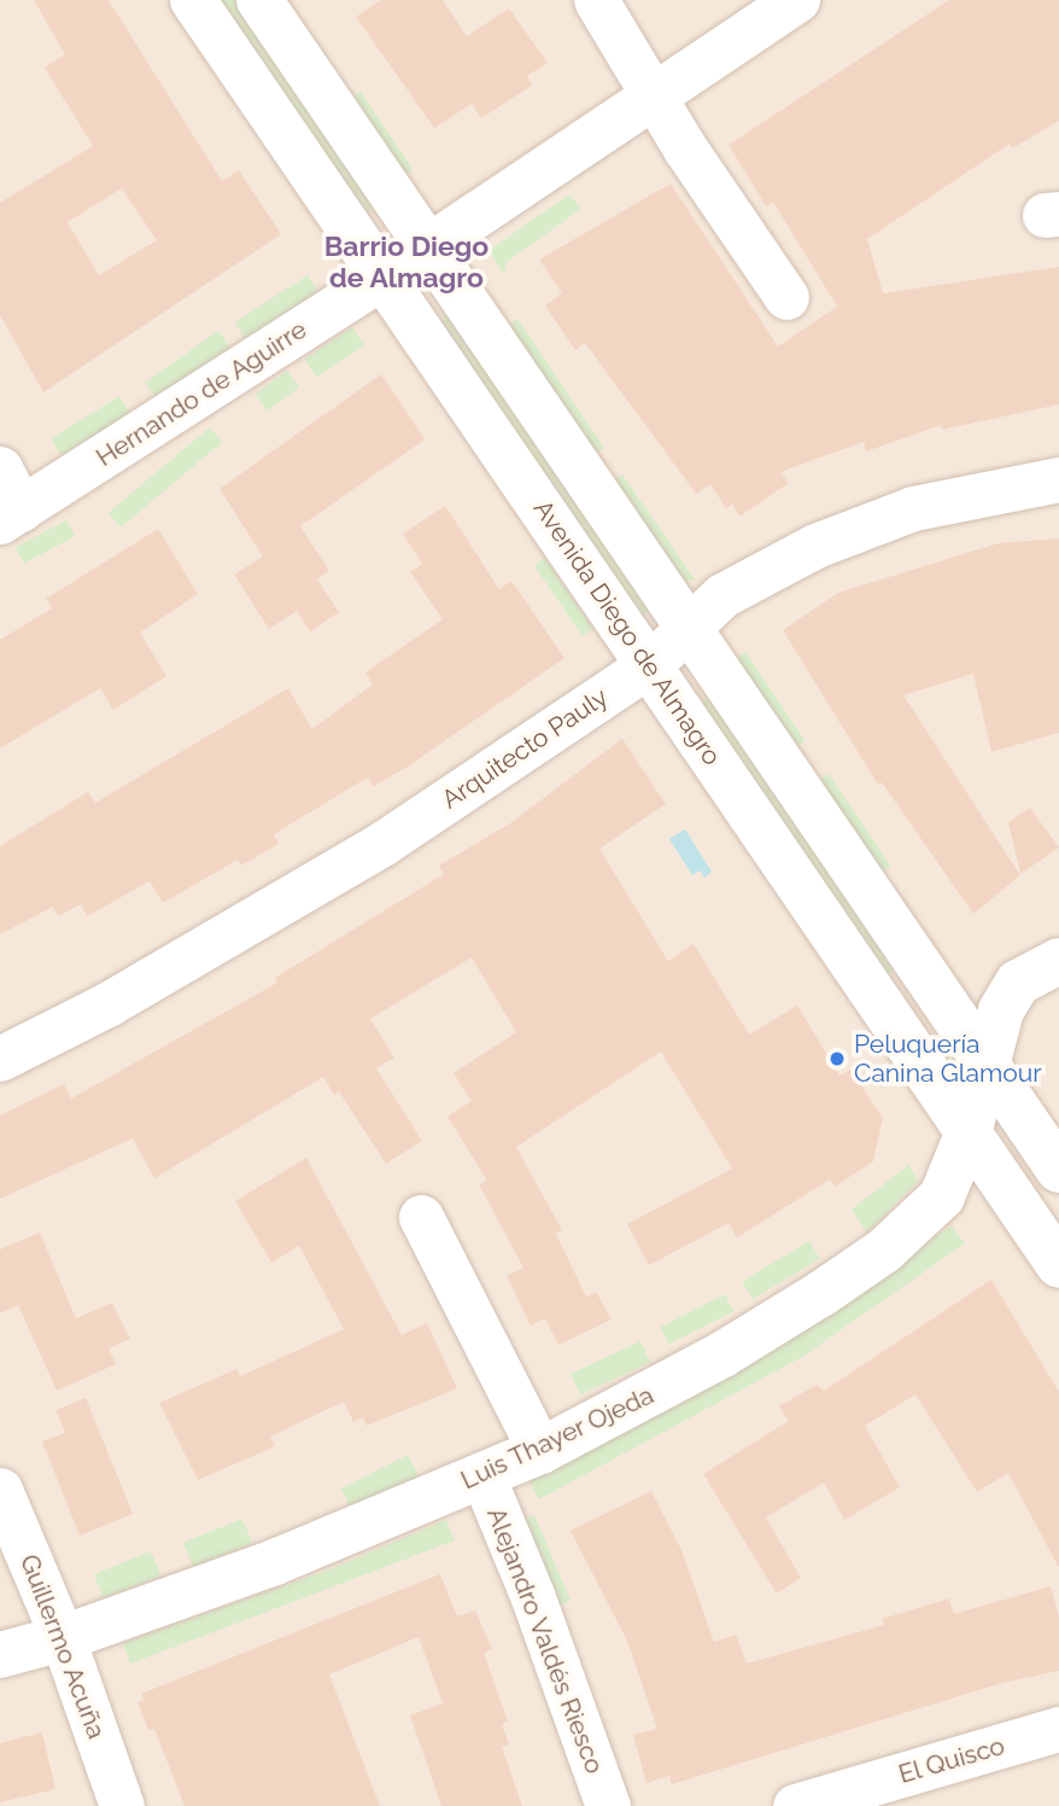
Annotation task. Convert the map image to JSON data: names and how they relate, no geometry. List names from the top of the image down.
{
  "streets": {
    "street": [
      "Hernando de Aguirre",
      "Avenida Diego de Almagro",
      "Arquitecto Pauly",
      "Luis Thayer Ojeda",
      "Alejandro Valdés Riesco",
      "Guillermo Acuña",
      "El Quisco"
    ]
  },
  "crossings": [
    ["Hernando de Aguirre", "Avenida Diego de Almagro"],
    ["Avenida Diego de Almagro", "Arquitecto Pauly"],
    ["Avenida Diego de Almagro", "Luis Thayer Ojeda"],
    ["Luis Thayer Ojeda", "Alejandro Valdés Riesco"],
    ["Luis Thayer Ojeda", "Guillermo Acuña"]
  ],
  "districts": ["Barrio Diego de Almagro"],
  "places": ["Peluquería Canina Glamour"]
}
